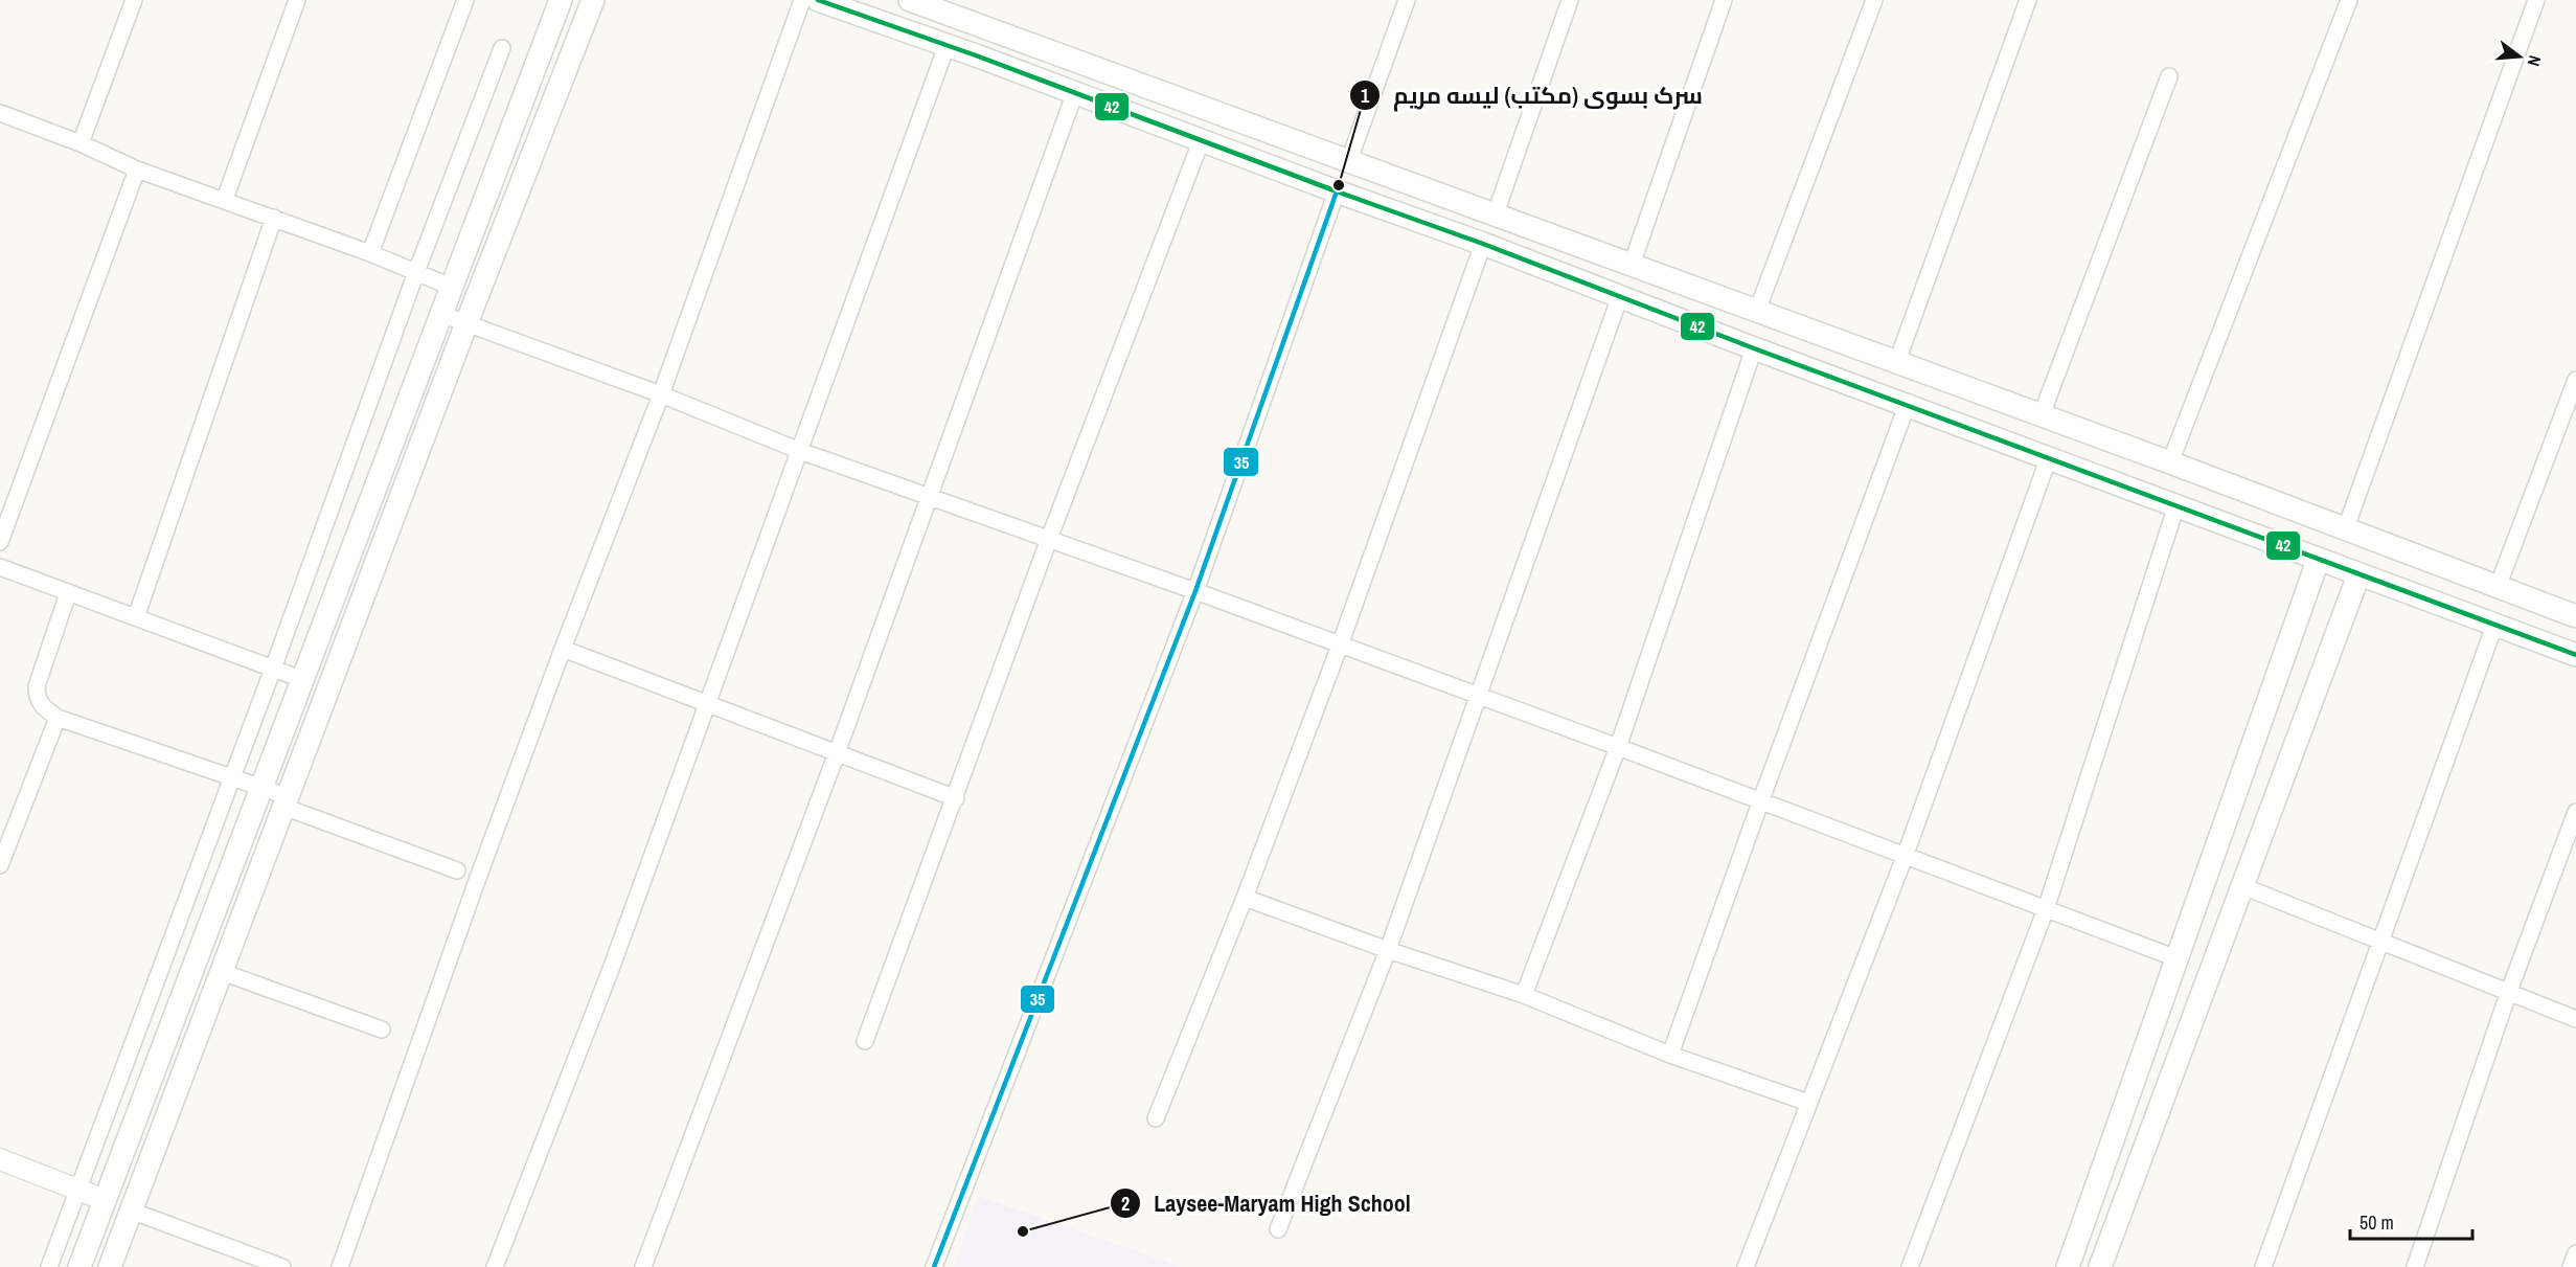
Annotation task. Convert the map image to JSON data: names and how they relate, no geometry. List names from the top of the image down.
{
  "places": ["سرک بسوی (مکتب) لیسه مریم", "Laysee-Maryam High School"],
  "lines": ["transit line 42", "transit line 35"],
  "scale_bar": "50 m",
  "north": "right"
}
